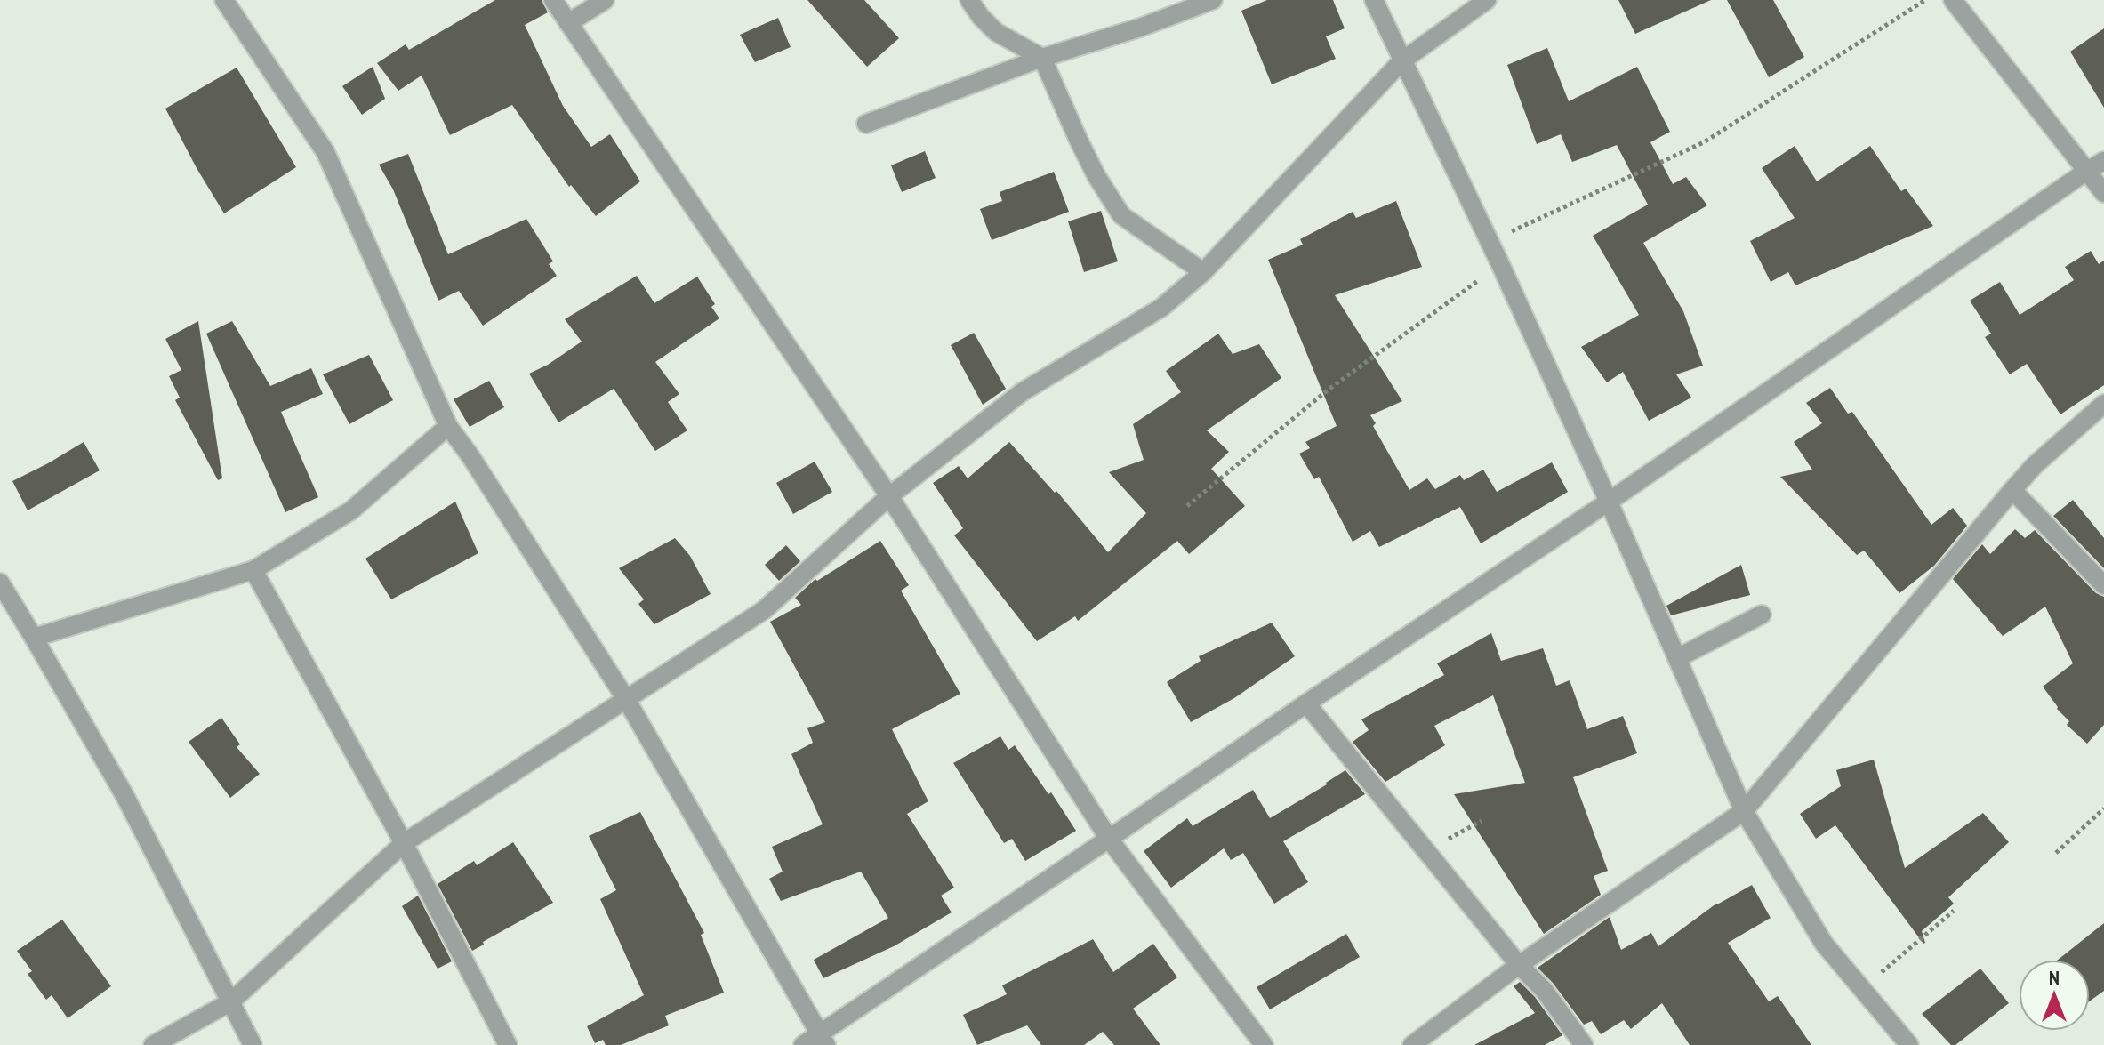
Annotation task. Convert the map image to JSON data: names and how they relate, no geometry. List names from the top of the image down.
{
  "north": "top"
}
